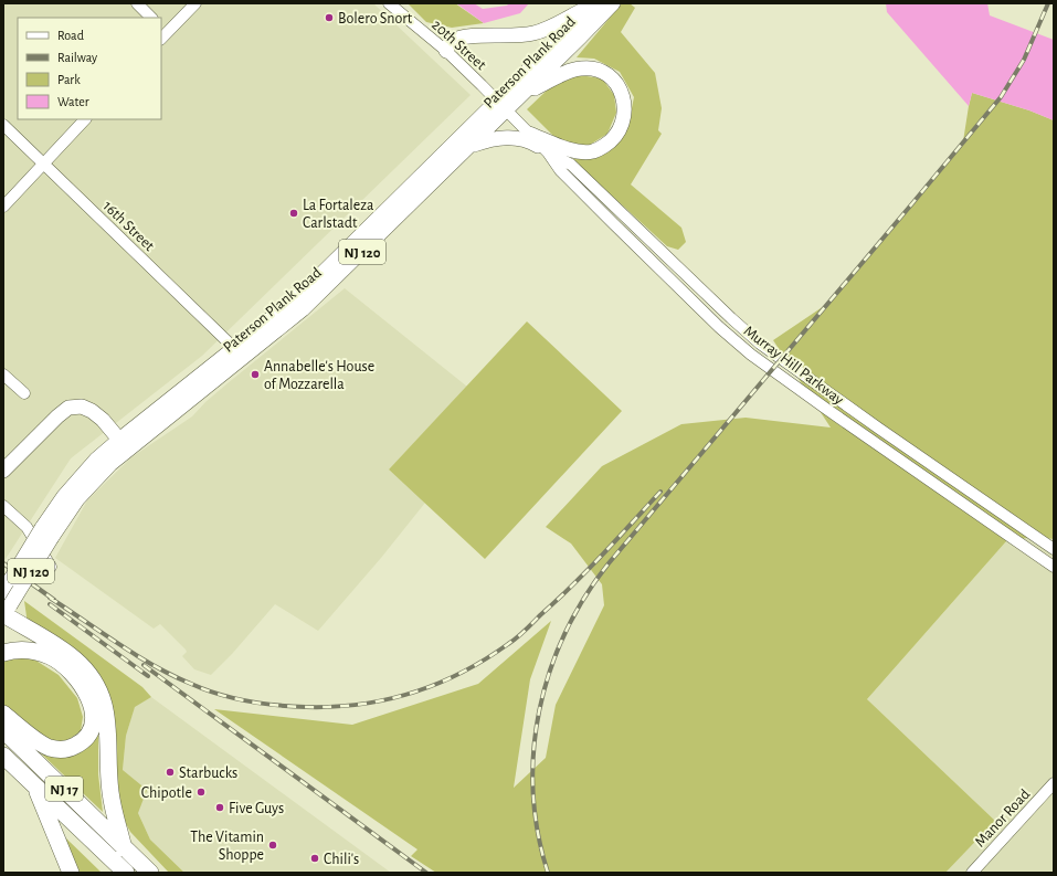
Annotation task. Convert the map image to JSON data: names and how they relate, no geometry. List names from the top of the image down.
{
  "streets": {
    "highway": ["NJ 17"],
    "main road": ["Paterson Plank Road", "NJ 120"],
    "street": [
      "20th Street",
      "16th Street",
      "Murray Hill Parkway",
      "Manor Road"
    ]
  },
  "crossings": [
    ["20th Street", "Paterson Plank Road"],
    ["20th Street", "Murray Hill Parkway"],
    ["Paterson Plank Road", "16th Street"],
    ["Paterson Plank Road", "Murray Hill Parkway"]
  ],
  "places": [
    "Bolero Snort",
    "La Fortaleza Carlstadt",
    "Annabelle's House of Mozzarella",
    "Starbucks",
    "Chipotle",
    "Five Guys",
    "The Vitamin Shoppe",
    "Chili's"
  ],
  "legend": [
    "Road",
    "Railway",
    "Park",
    "Water"
  ]
}
